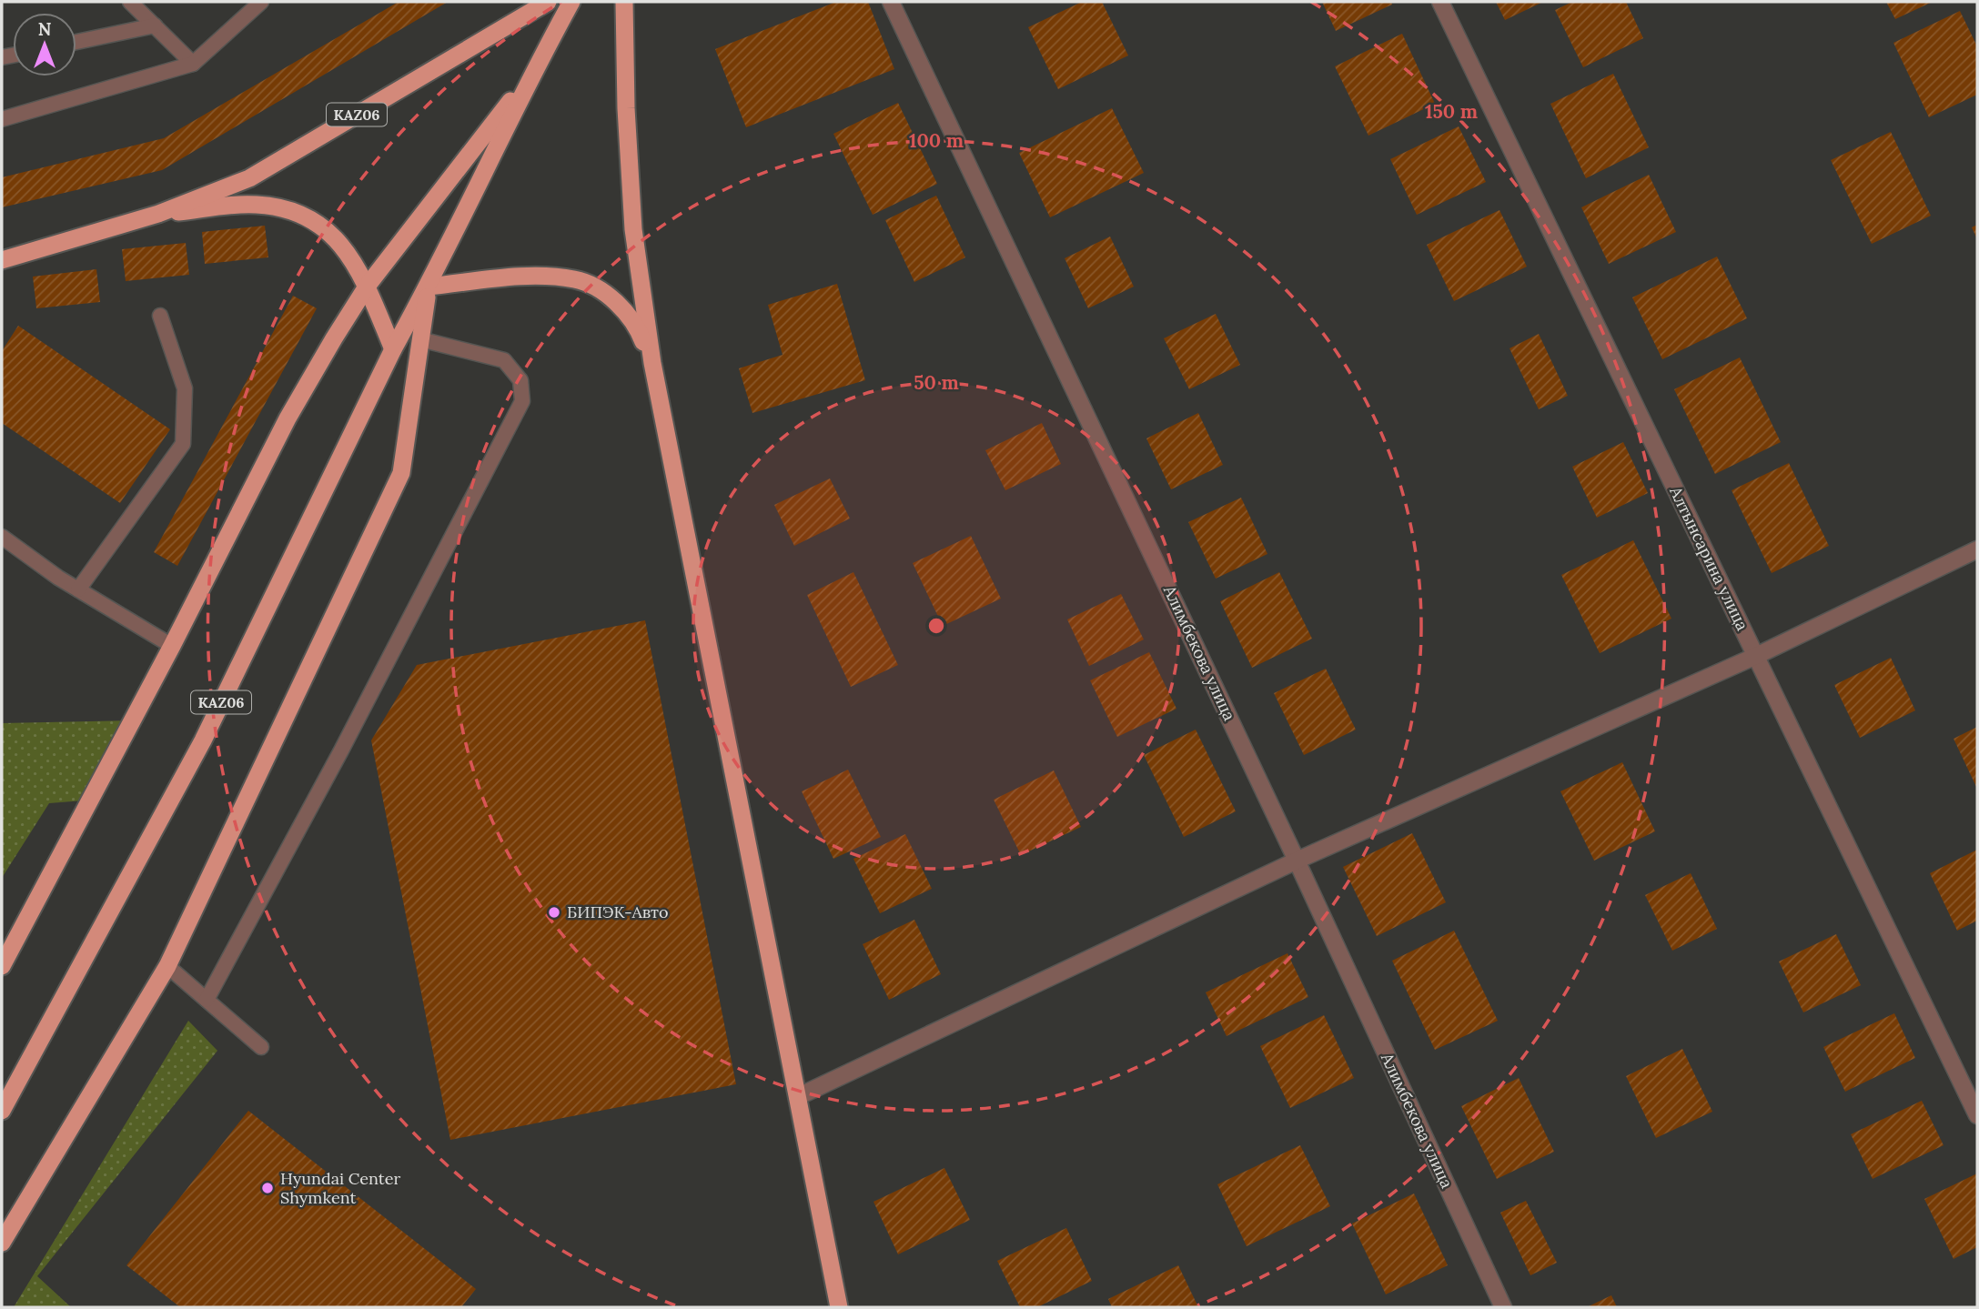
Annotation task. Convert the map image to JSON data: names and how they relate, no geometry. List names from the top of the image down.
{
  "streets": {
    "highway": ["KАZ06"],
    "street": ["Алтынсарина улица", "Алимбекова улица"]
  },
  "places": ["БИПЭК-Авто", "Hyundai Center Shymkent"],
  "north": "top",
  "rings": ["150 m", "100 m", "50 m"]
}
